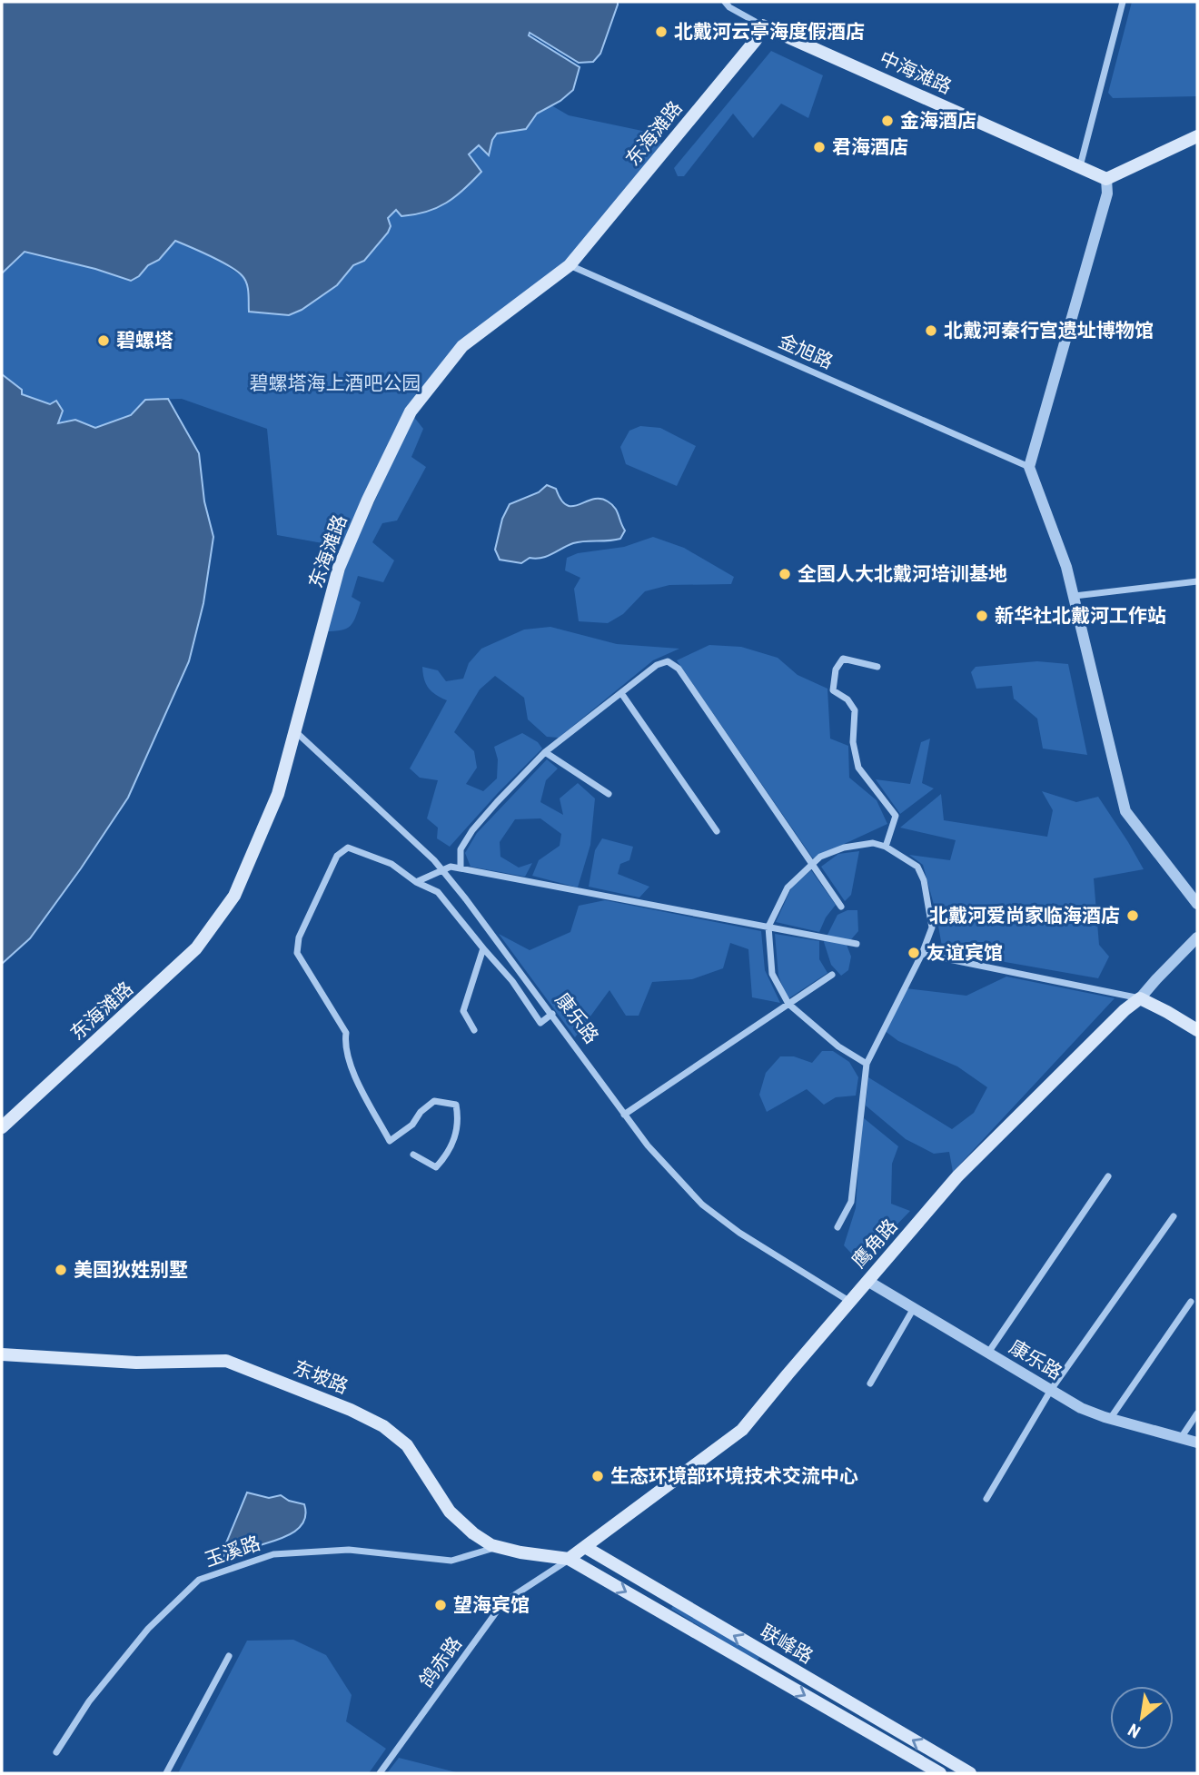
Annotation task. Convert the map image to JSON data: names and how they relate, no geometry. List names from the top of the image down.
{
  "streets": {
    "main road": [
      "中海滩路",
      "东海滩路",
      "鹰角路",
      "东坡路",
      "联峰路"
    ],
    "street": [
      "金旭路",
      "康乐路",
      "玉溪路",
      "鸽赤路"
    ]
  },
  "crossings": [
    ["中海滩路", "东海滩路"],
    ["东海滩路", "金旭路"],
    ["东海滩路", "康乐路"],
    ["康乐路", "鹰角路"],
    ["鹰角路", "东坡路"],
    ["鹰角路", "联峰路"],
    ["鹰角路", "鸽赤路"],
    ["东坡路", "玉溪路"],
    ["东坡路", "联峰路"],
    ["东坡路", "鸽赤路"],
    ["联峰路", "鸽赤路"]
  ],
  "parks": ["碧螺塔海上酒吧公园"],
  "places": [
    "北戴河云亭海度假酒店",
    "金海酒店",
    "君海酒店",
    "北戴河秦行宫遗址博物馆",
    "碧螺塔",
    "全国人大北戴河培训基地",
    "新华社北戴河工作站",
    "北戴河爱尚家临海酒店",
    "友谊宾馆",
    "美国狄姓别墅",
    "生态环境部环境技术交流中心",
    "望海宾馆"
  ],
  "north": "bottom left"
}
